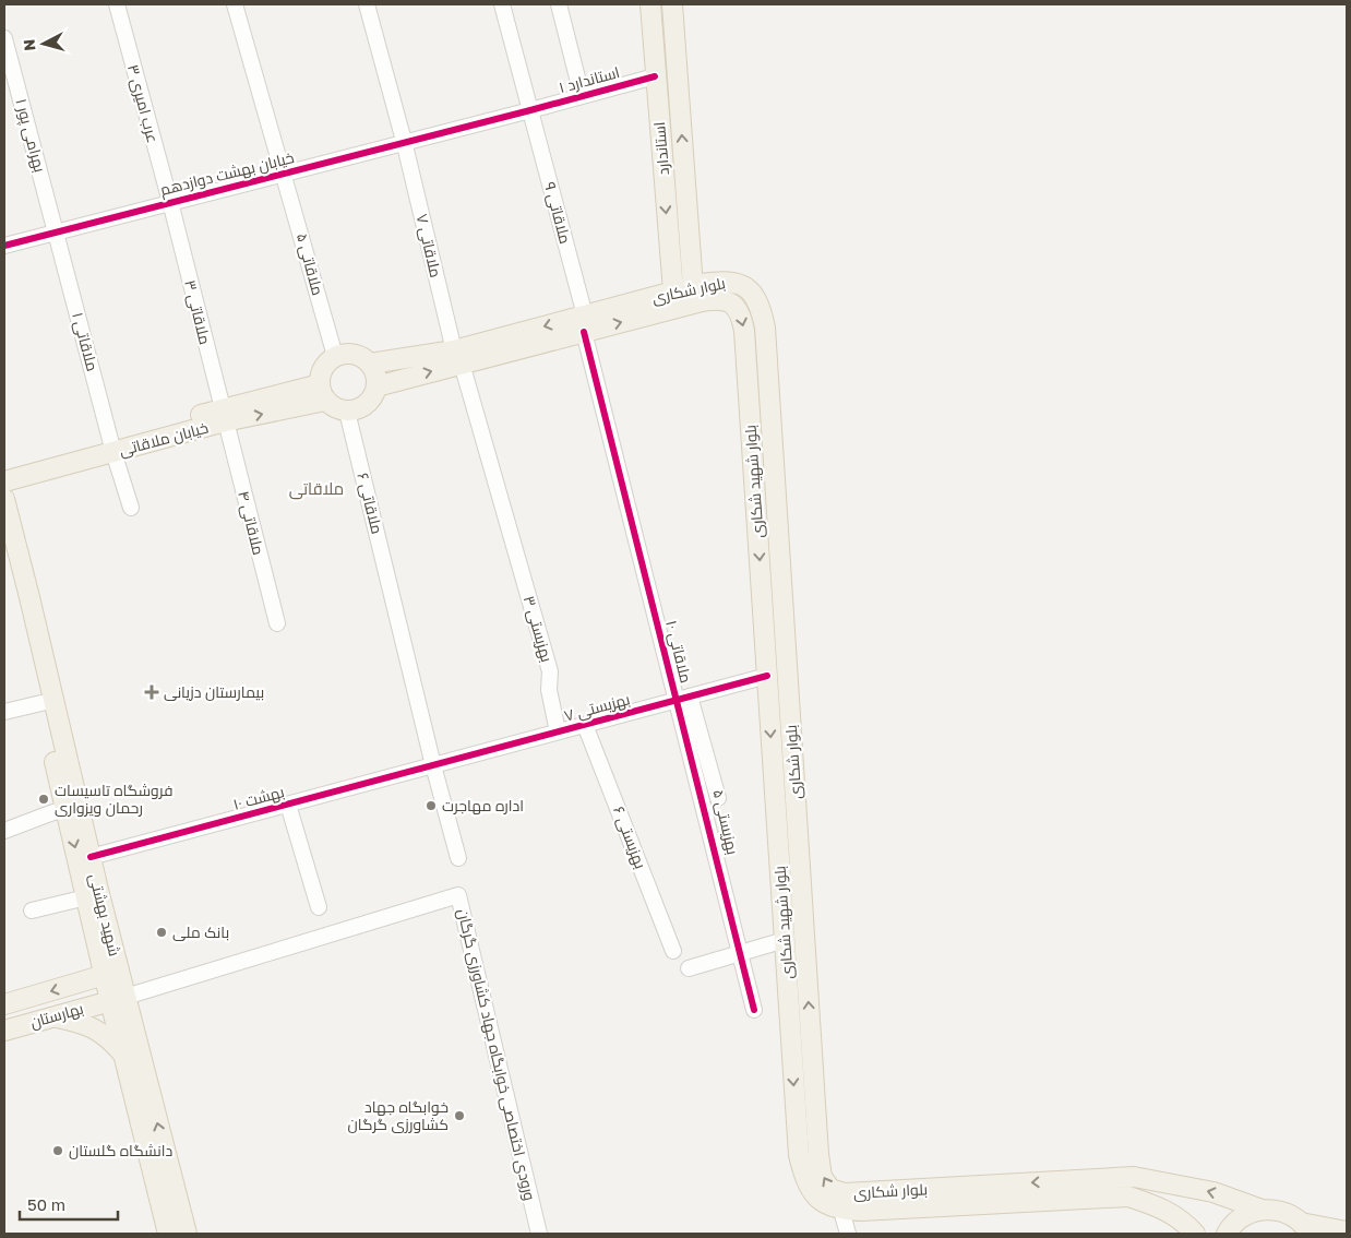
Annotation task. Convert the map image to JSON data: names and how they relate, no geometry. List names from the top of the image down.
{
  "streets": {
    "main road": [
      "استاندارد",
      "بلوار شکاری",
      "خیابان ملاقاتی",
      "بلوار شهید شکاری",
      "شهید بهشتی",
      "بهارستان"
    ],
    "street": [
      "استاندارد ۱",
      "۳ عرب امیری",
      "۱ بهرامی پور",
      "خیابان بهشت دوازدهم",
      "ملاقاتی ۹",
      "۷ ملاقاتی",
      "ملاقاتی ۵",
      "ملاقاتی ۳",
      "ملاقاتی ۱",
      "۶ ملاقاتی",
      "ملاقاتی ۴",
      "۳ بهزیستی",
      "۱۰ ملاقاتی",
      "۷ بهزیستی",
      "بهشت ۱۰",
      "۵ بهزیستی",
      "بهزیستی ۶",
      "ورودی اختصاصی خوابگاه جهاد کشاورزی گرگان"
    ]
  },
  "crossings": [
    ["استاندارد ۱", "استاندارد"],
    ["استاندارد ۱", "خیابان بهشت دوازدهم"],
    ["استاندارد ۱", "ملاقاتی ۹"],
    ["استاندارد ۱", "۷ ملاقاتی"],
    ["۳ عرب امیری", "خیابان بهشت دوازدهم"],
    ["۳ عرب امیری", "ملاقاتی ۳"],
    ["۱ بهرامی پور", "خیابان بهشت دوازدهم"],
    ["۱ بهرامی پور", "ملاقاتی ۱"],
    ["استاندارد", "بلوار شکاری"],
    ["استاندارد", "بلوار شهید شکاری"],
    ["خیابان بهشت دوازدهم", "۷ ملاقاتی"],
    ["خیابان بهشت دوازدهم", "ملاقاتی ۵"],
    ["خیابان بهشت دوازدهم", "ملاقاتی ۳"],
    ["خیابان بهشت دوازدهم", "ملاقاتی ۱"],
    ["ملاقاتی ۹", "بلوار شکاری"],
    ["ملاقاتی ۹", "۱۰ ملاقاتی"],
    ["۷ ملاقاتی", "بلوار شکاری"],
    ["۷ ملاقاتی", "۳ بهزیستی"],
    ["ملاقاتی ۵", "بلوار شکاری"],
    ["ملاقاتی ۵", "خیابان ملاقاتی"],
    ["ملاقاتی ۵", "۶ ملاقاتی"],
    ["بلوار شکاری", "خیابان ملاقاتی"],
    ["بلوار شکاری", "بلوار شهید شکاری"],
    ["بلوار شکاری", "۶ ملاقاتی"],
    ["بلوار شکاری", "۱۰ ملاقاتی"],
    ["ملاقاتی ۳", "خیابان ملاقاتی"],
    ["ملاقاتی ۳", "ملاقاتی ۴"],
    ["ملاقاتی ۱", "خیابان ملاقاتی"],
    ["خیابان ملاقاتی", "۶ ملاقاتی"],
    ["خیابان ملاقاتی", "ملاقاتی ۴"],
    ["بلوار شهید شکاری", "۷ بهزیستی"],
    ["۶ ملاقاتی", "۷ بهزیستی"],
    ["۶ ملاقاتی", "بهشت ۱۰"],
    ["۳ بهزیستی", "۷ بهزیستی"],
    ["۱۰ ملاقاتی", "۵ بهزیستی"],
    ["۷ بهزیستی", "بهشت ۱۰"],
    ["۷ بهزیستی", "۵ بهزیستی"],
    ["۷ بهزیستی", "بهزیستی ۶"],
    ["بهشت ۱۰", "شهید بهشتی"],
    ["شهید بهشتی", "بهارستان"],
    ["شهید بهشتی", "ورودی اختصاصی خوابگاه جهاد کشاورزی گرگان"],
    ["بهارستان", "ورودی اختصاصی خوابگاه جهاد کشاورزی گرگان"]
  ],
  "one_way": ["بلوار شهید شکاری"],
  "districts": ["ملاقاتی"],
  "places": {
    "health": ["بیمارستان دزیانی"],
    "other": [
      "فروشگاه تاسیسات رحمان ویزواری",
      "اداره مهاجرت",
      "بانک ملی",
      "خوابگاه جهاد کشاورزی گرگان",
      "دانشگاه گلستان"
    ]
  },
  "scale_bar": "50 m",
  "north": "left"
}
